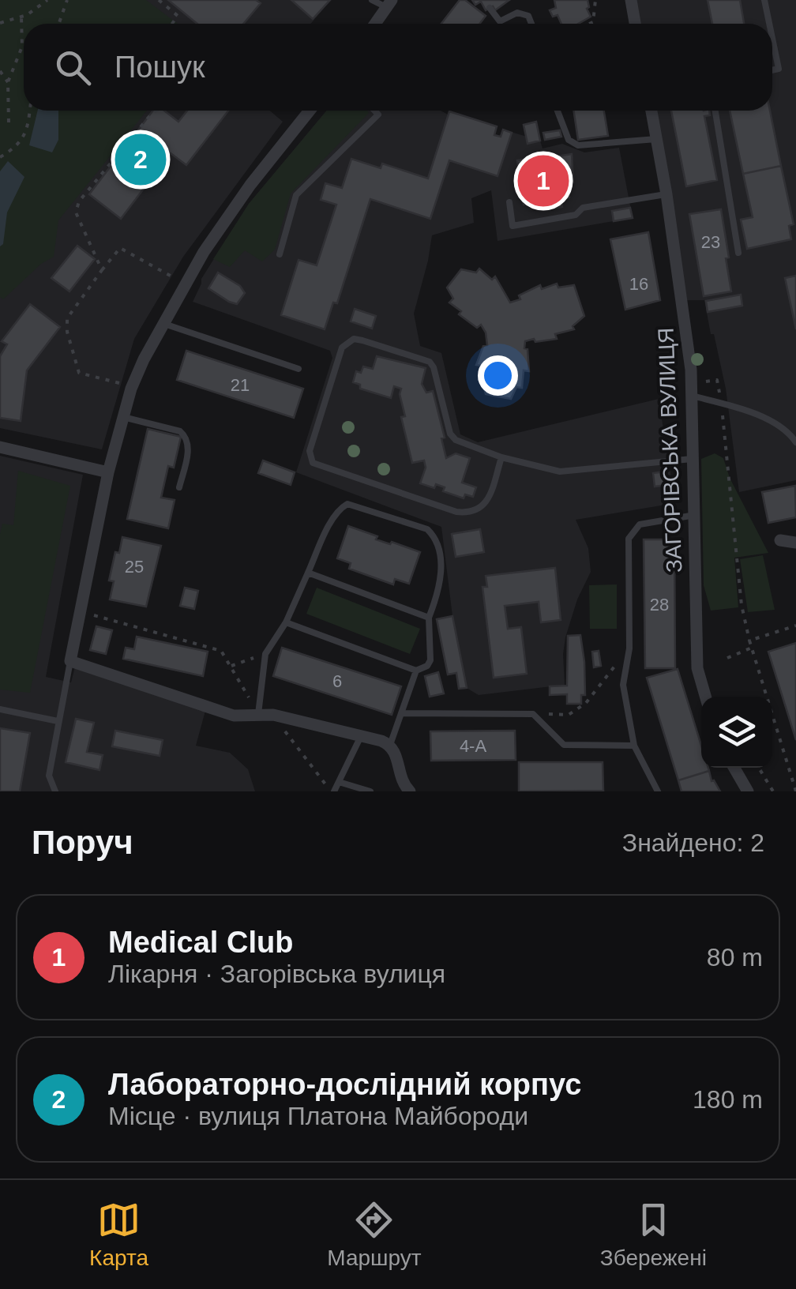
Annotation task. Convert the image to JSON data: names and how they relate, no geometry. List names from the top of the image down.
{
  "streets": {
    "street": ["ЗАГОРІВСЬКА ВУЛИЦЯ"]
  },
  "house_numbers": [
    "23",
    "16",
    "21",
    "25",
    "28",
    "6",
    "4-А"
  ],
  "page": {
    "search": "Пошук",
    "pins": ["2", "1"],
    "heading": ["Поруч", "Знайдено: 2"],
    "list": [
      {
        "mark": "1",
        "name": "Medical Club",
        "note": "Лікарня · Загорівська вулиця",
        "value": "80 m"
      },
      {
        "mark": "2",
        "name": "Лабораторно-дослідний корпус",
        "note": "Місце · вулиця Платона Майбороди",
        "value": "180 m"
      }
    ],
    "nav": ["Карта", "Маршрут", "Збережені"]
  }
}
